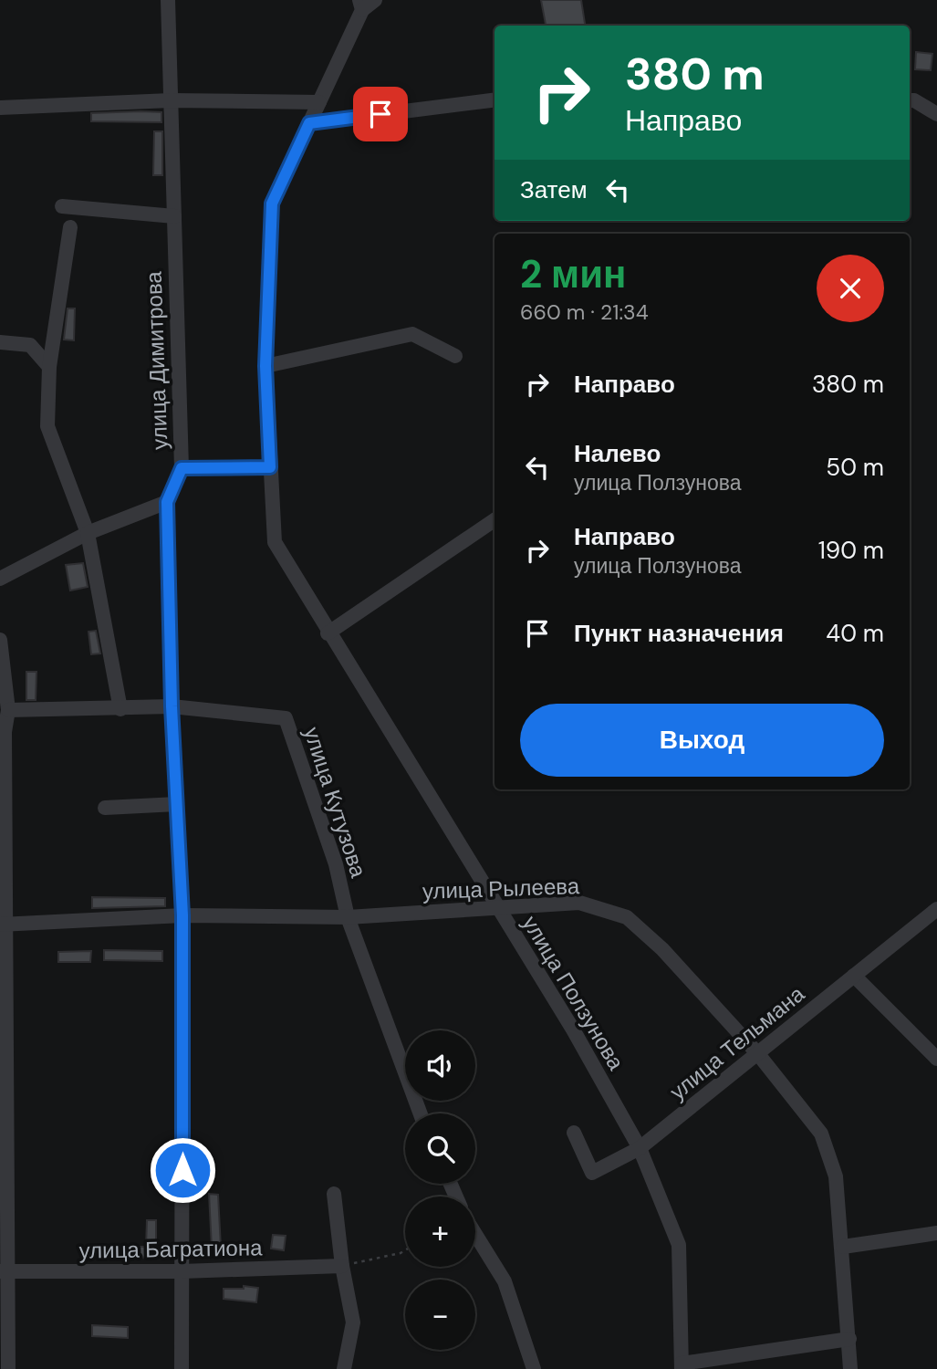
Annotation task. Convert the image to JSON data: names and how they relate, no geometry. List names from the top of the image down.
{
  "streets": {
    "street": [
      "улица Димитрова",
      "улица Кутузова",
      "улица Рылеева",
      "улица Ползунова",
      "улица Тельмана",
      "улица Багратиона"
    ]
  },
  "crossings": [
    ["улица Димитрова", "улица Кутузова"],
    ["улица Димитрова", "улица Рылеева"],
    ["улица Димитрова", "улица Багратиона"],
    ["улица Кутузова", "улица Рылеева"],
    ["улица Рылеева", "улица Ползунова"],
    ["улица Рылеева", "улица Тельмана"],
    ["улица Ползунова", "улица Тельмана"]
  ],
  "page": {
    "turn": ["380 m", "Направо"],
    "then": "Затем",
    "heading": ["2 мин", "660 m · 21:34"],
    "list": [
      {
        "name": "Направо",
        "value": "380 m"
      },
      {
        "name": "Налево",
        "note": "улица Ползунова",
        "value": "50 m"
      },
      {
        "name": "Направо",
        "note": "улица Ползунова",
        "value": "190 m"
      },
      {
        "name": "Пункт назначения",
        "value": "40 m"
      }
    ],
    "buttons": "Выход",
    "map_buttons": ["+", "−"]
  }
}
